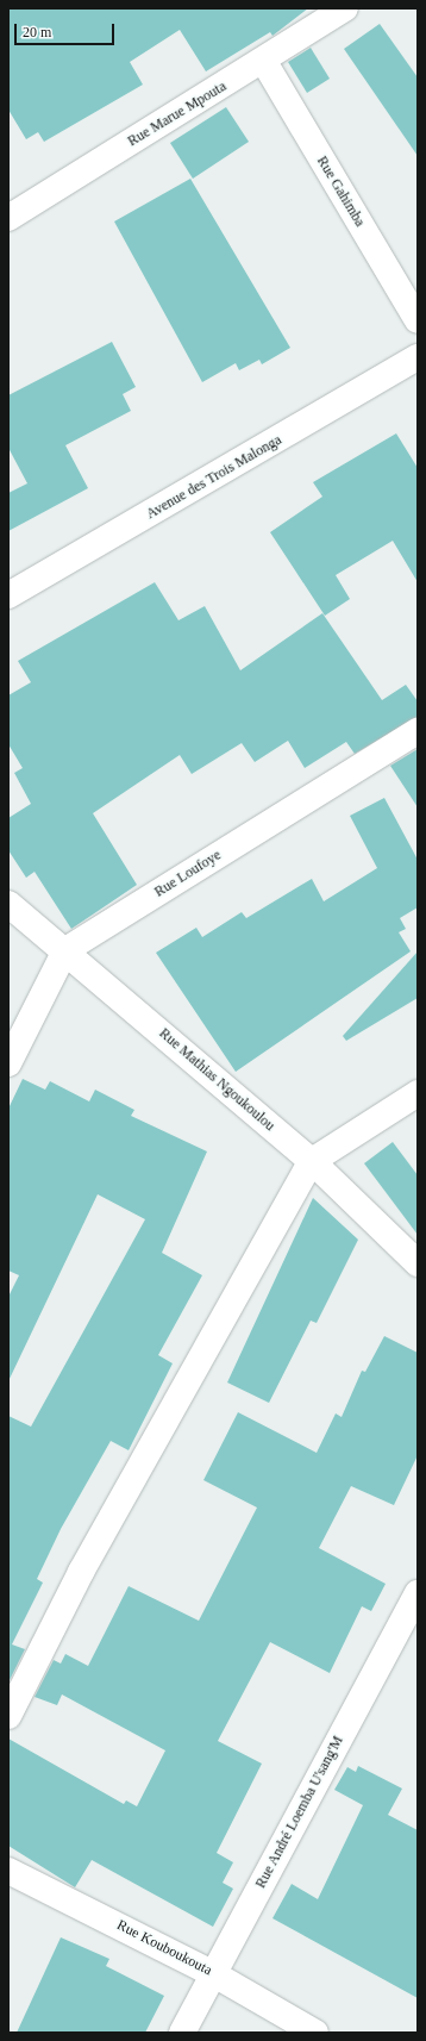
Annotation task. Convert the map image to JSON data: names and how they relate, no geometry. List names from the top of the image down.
{
  "streets": {
    "street": [
      "Rue Marue Mpouta",
      "Rue Gahimba",
      "Avenue des Trois Malonga",
      "Rue Loufoye",
      "Rue Mathias Ngoukoulou",
      "Rue André Loemba U'sang'M",
      "Rue Kouboukouta"
    ]
  },
  "crossings": [
    ["Rue Marue Mpouta", "Rue Gahimba"],
    ["Rue Loufoye", "Rue Mathias Ngoukoulou"],
    ["Rue André Loemba U'sang'M", "Rue Kouboukouta"]
  ],
  "scale_bar": "20 m"
}
